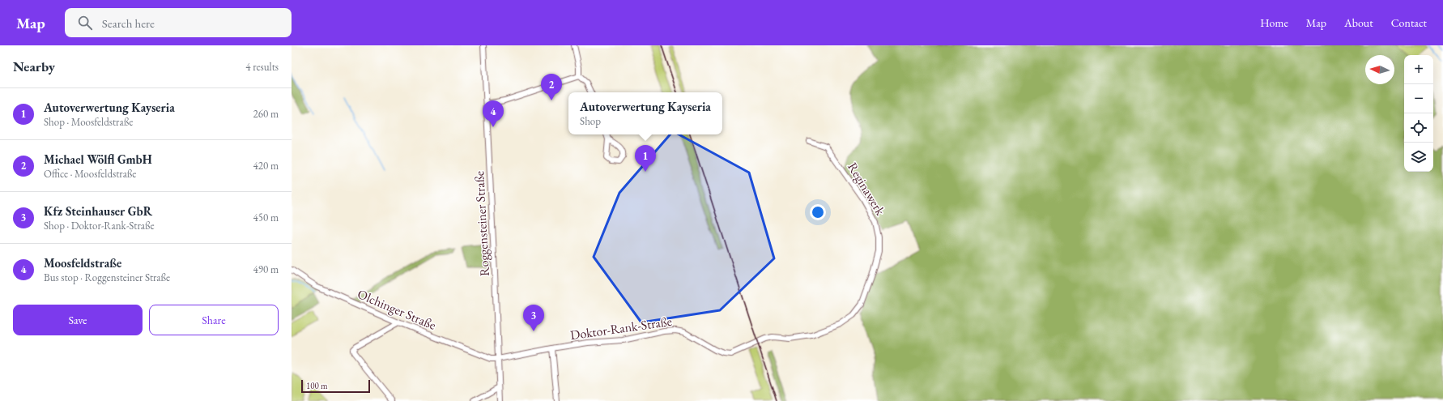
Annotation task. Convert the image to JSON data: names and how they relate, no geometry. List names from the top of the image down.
{
  "streets": {
    "street": [
      "Reginawerk",
      "Roggensteiner Straße",
      "Olchinger Straße",
      "Doktor-Rank-Straße"
    ]
  },
  "crossings": [
    ["Reginawerk", "Doktor-Rank-Straße"],
    ["Roggensteiner Straße", "Olchinger Straße"],
    ["Roggensteiner Straße", "Doktor-Rank-Straße"],
    ["Olchinger Straße", "Doktor-Rank-Straße"]
  ],
  "scale_bar": "100 m",
  "north": "left",
  "page": {
    "header": "Map",
    "search": "Search here",
    "nav": [
      "Home",
      "Map",
      "About",
      "Contact"
    ],
    "heading": ["Nearby", "4 results"],
    "map_buttons": ["+", "−"],
    "pins": [
      "2",
      "4",
      "1",
      "3"
    ],
    "list": [
      {
        "mark": "1",
        "name": "Autoverwertung Kayseria",
        "note": "Shop · Moosfeldstraße",
        "value": "260 m"
      },
      {
        "mark": "2",
        "name": "Michael Wölfl GmbH",
        "note": "Office · Moosfeldstraße",
        "value": "420 m"
      },
      {
        "mark": "3",
        "name": "Kfz Steinhauser GbR",
        "note": "Shop · Doktor-Rank-Straße",
        "value": "450 m"
      },
      {
        "mark": "4",
        "name": "Moosfeldstraße",
        "note": "Bus stop · Roggensteiner Straße",
        "value": "490 m"
      }
    ],
    "popup": ["Autoverwertung Kayseria", "Shop"],
    "buttons": ["Save", "Share"],
    "scale": "100 m"
  }
}
